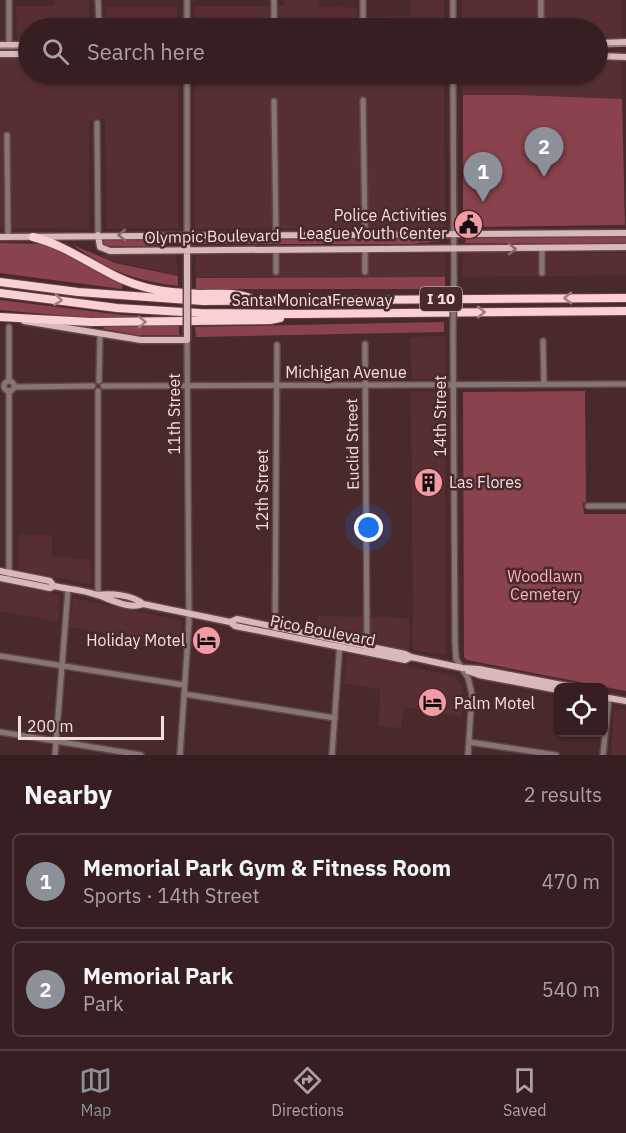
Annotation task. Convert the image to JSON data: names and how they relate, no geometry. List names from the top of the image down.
{
  "streets": {
    "highway": ["I 10", "Santa Monica Freeway"],
    "main road": ["Olympic Boulevard", "11th Street", "Pico Boulevard"],
    "street": [
      "Michigan Avenue",
      "14th Street",
      "Euclid Street",
      "12th Street"
    ]
  },
  "crossings": [
    ["Olympic Boulevard", "11th Street"],
    ["Olympic Boulevard", "14th Street"],
    ["Michigan Avenue", "11th Street"],
    ["Michigan Avenue", "14th Street"],
    ["Michigan Avenue", "Euclid Street"],
    ["Michigan Avenue", "12th Street"],
    ["11th Street", "Pico Boulevard"],
    ["14th Street", "Pico Boulevard"],
    ["Euclid Street", "Pico Boulevard"],
    ["12th Street", "Pico Boulevard"]
  ],
  "parks": ["Woodlawn Cemetery"],
  "places": {
    "public building": ["Police Activities League Youth Center"],
    "building": ["Las Flores"],
    "hotel": ["Holiday Motel", "Palm Motel"]
  },
  "scale_bar": "200 m",
  "page": {
    "search": "Search here",
    "pins": ["2", "1"],
    "scale": "200 m",
    "heading": ["Nearby", "2 results"],
    "list": [
      {
        "mark": "1",
        "name": "Memorial Park Gym & Fitness Room",
        "note": "Sports · 14th Street",
        "value": "470 m"
      },
      {
        "mark": "2",
        "name": "Memorial Park",
        "note": "Park",
        "value": "540 m"
      }
    ],
    "nav": ["Map", "Directions", "Saved"]
  }
}
